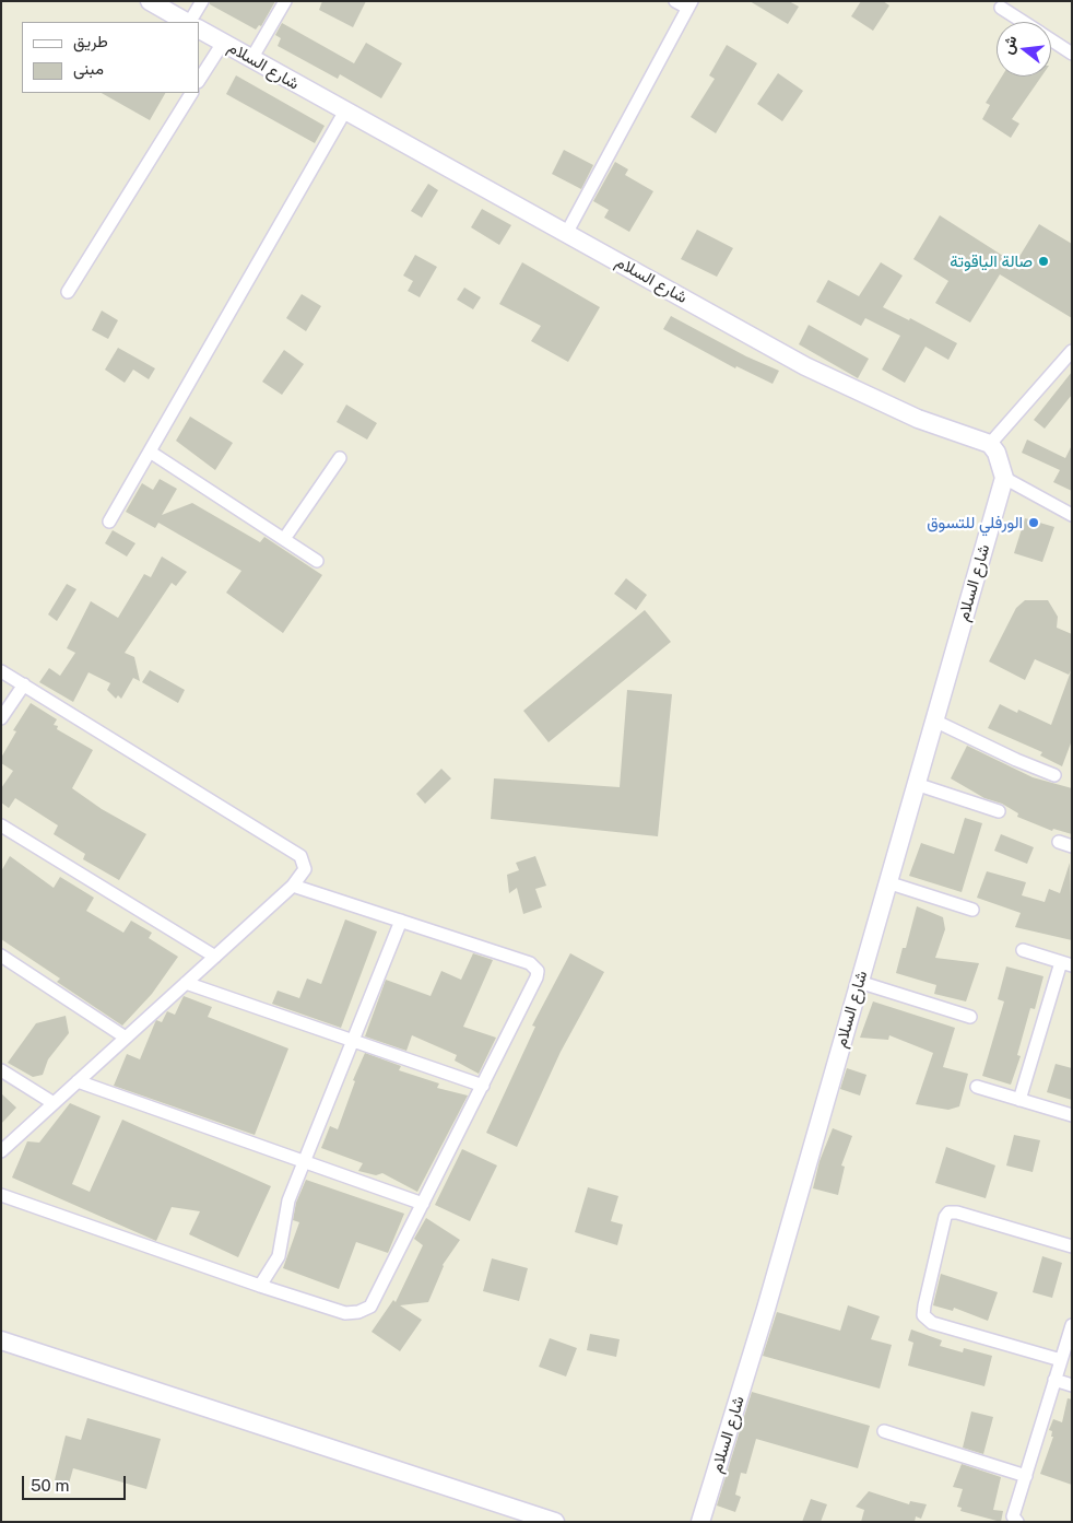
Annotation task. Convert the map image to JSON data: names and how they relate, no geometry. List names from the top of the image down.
{
  "streets": {
    "main road": ["شارع السلام"]
  },
  "places": ["صالة الياقوتة", "الورفلي للتسوق"],
  "legend": ["طريق", "مبنى"],
  "scale_bar": "50 m",
  "north": "left"
}
